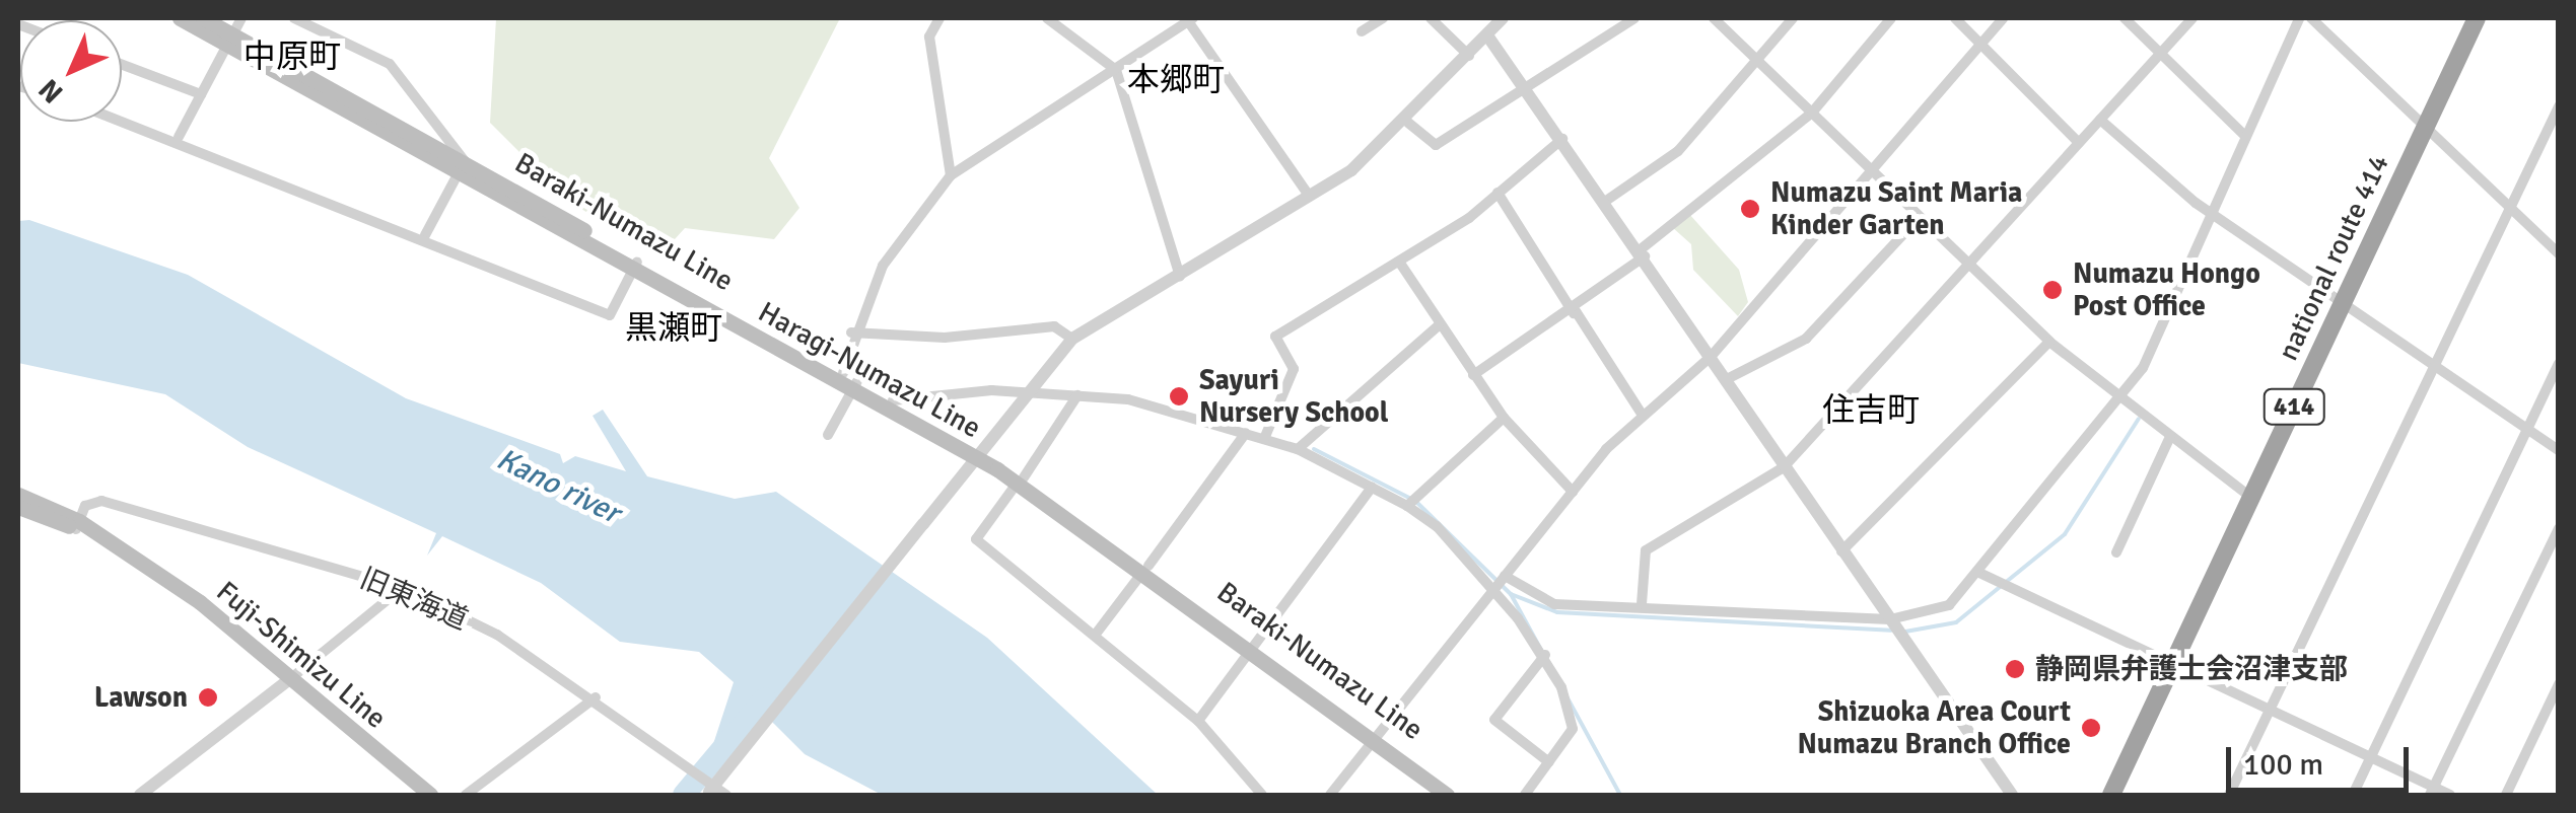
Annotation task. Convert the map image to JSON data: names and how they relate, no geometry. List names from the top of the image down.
{
  "streets": {
    "highway": ["national route 414", "414"],
    "main road": ["Baraki-Numazu Line", "Haragi-Numazu Line", "Fuji-Shimizu Line"],
    "street": ["旧東海道"]
  },
  "crossings": [
    ["Baraki-Numazu Line", "Haragi-Numazu Line"],
    ["旧東海道", "Fuji-Shimizu Line"]
  ],
  "districts": [
    "中原町",
    "本郷町",
    "黒瀬町",
    "住吉町"
  ],
  "water": ["Kano river"],
  "places": [
    "Numazu Saint Maria Kinder Garten",
    "Numazu Hongo Post Office",
    "Sayuri Nursery School",
    "静岡県弁護士会沼津支部",
    "Lawson",
    "Shizuoka Area Court Numazu Branch Office"
  ],
  "scale_bar": "100 m",
  "north": "bottom left"
}
